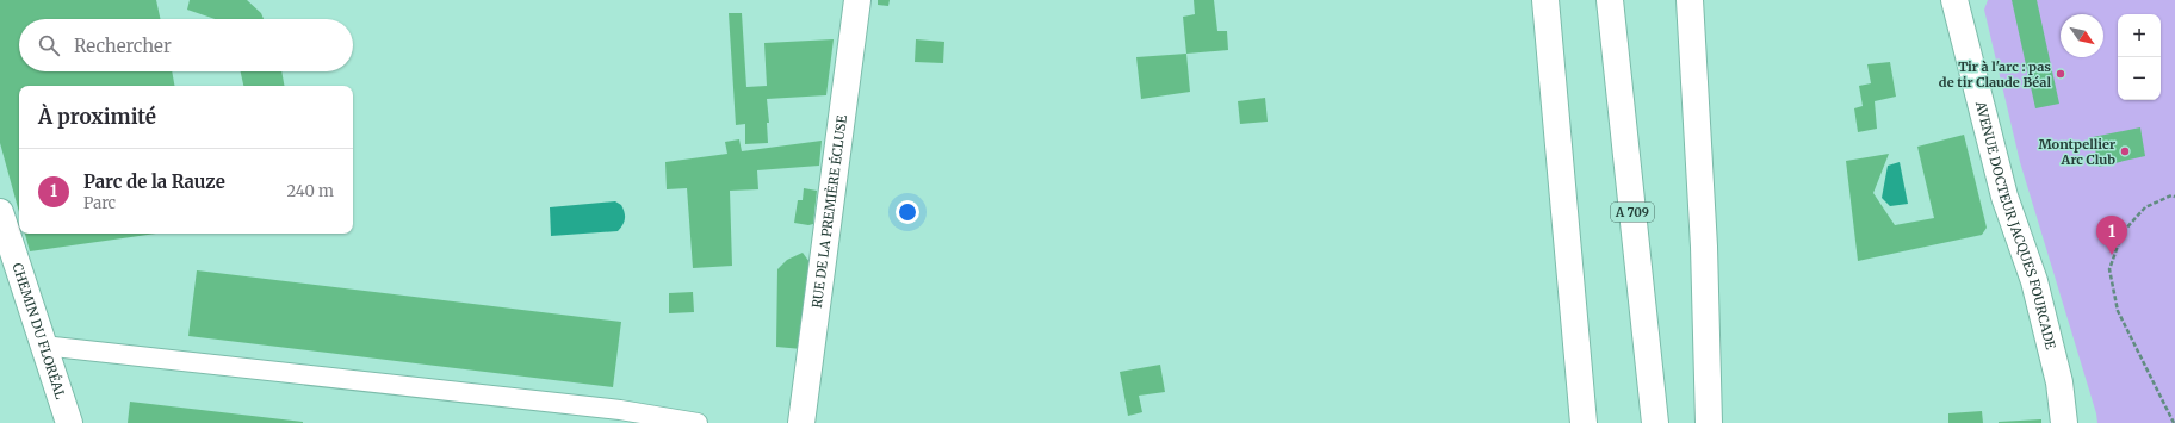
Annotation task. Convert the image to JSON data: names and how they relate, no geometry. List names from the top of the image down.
{
  "streets": {
    "main road": [
      "RUE DE LA PREMIÈRE ÉCLUSE",
      "A 709",
      "AVENUE DOCTEUR JACQUES FOURCADE",
      "CHEMIN DU FLORÉAL"
    ]
  },
  "places": ["Tir à l'arc : pas de tir Claude Béal", "Montpellier Arc Club"],
  "north": "bottom right",
  "page": {
    "map_buttons": ["+", "−"],
    "search": "Rechercher",
    "heading": "À proximité",
    "list": [
      {
        "mark": "1",
        "name": "Parc de la Rauze",
        "note": "Parc",
        "value": "240 m"
      }
    ],
    "pins": "1"
  }
}
